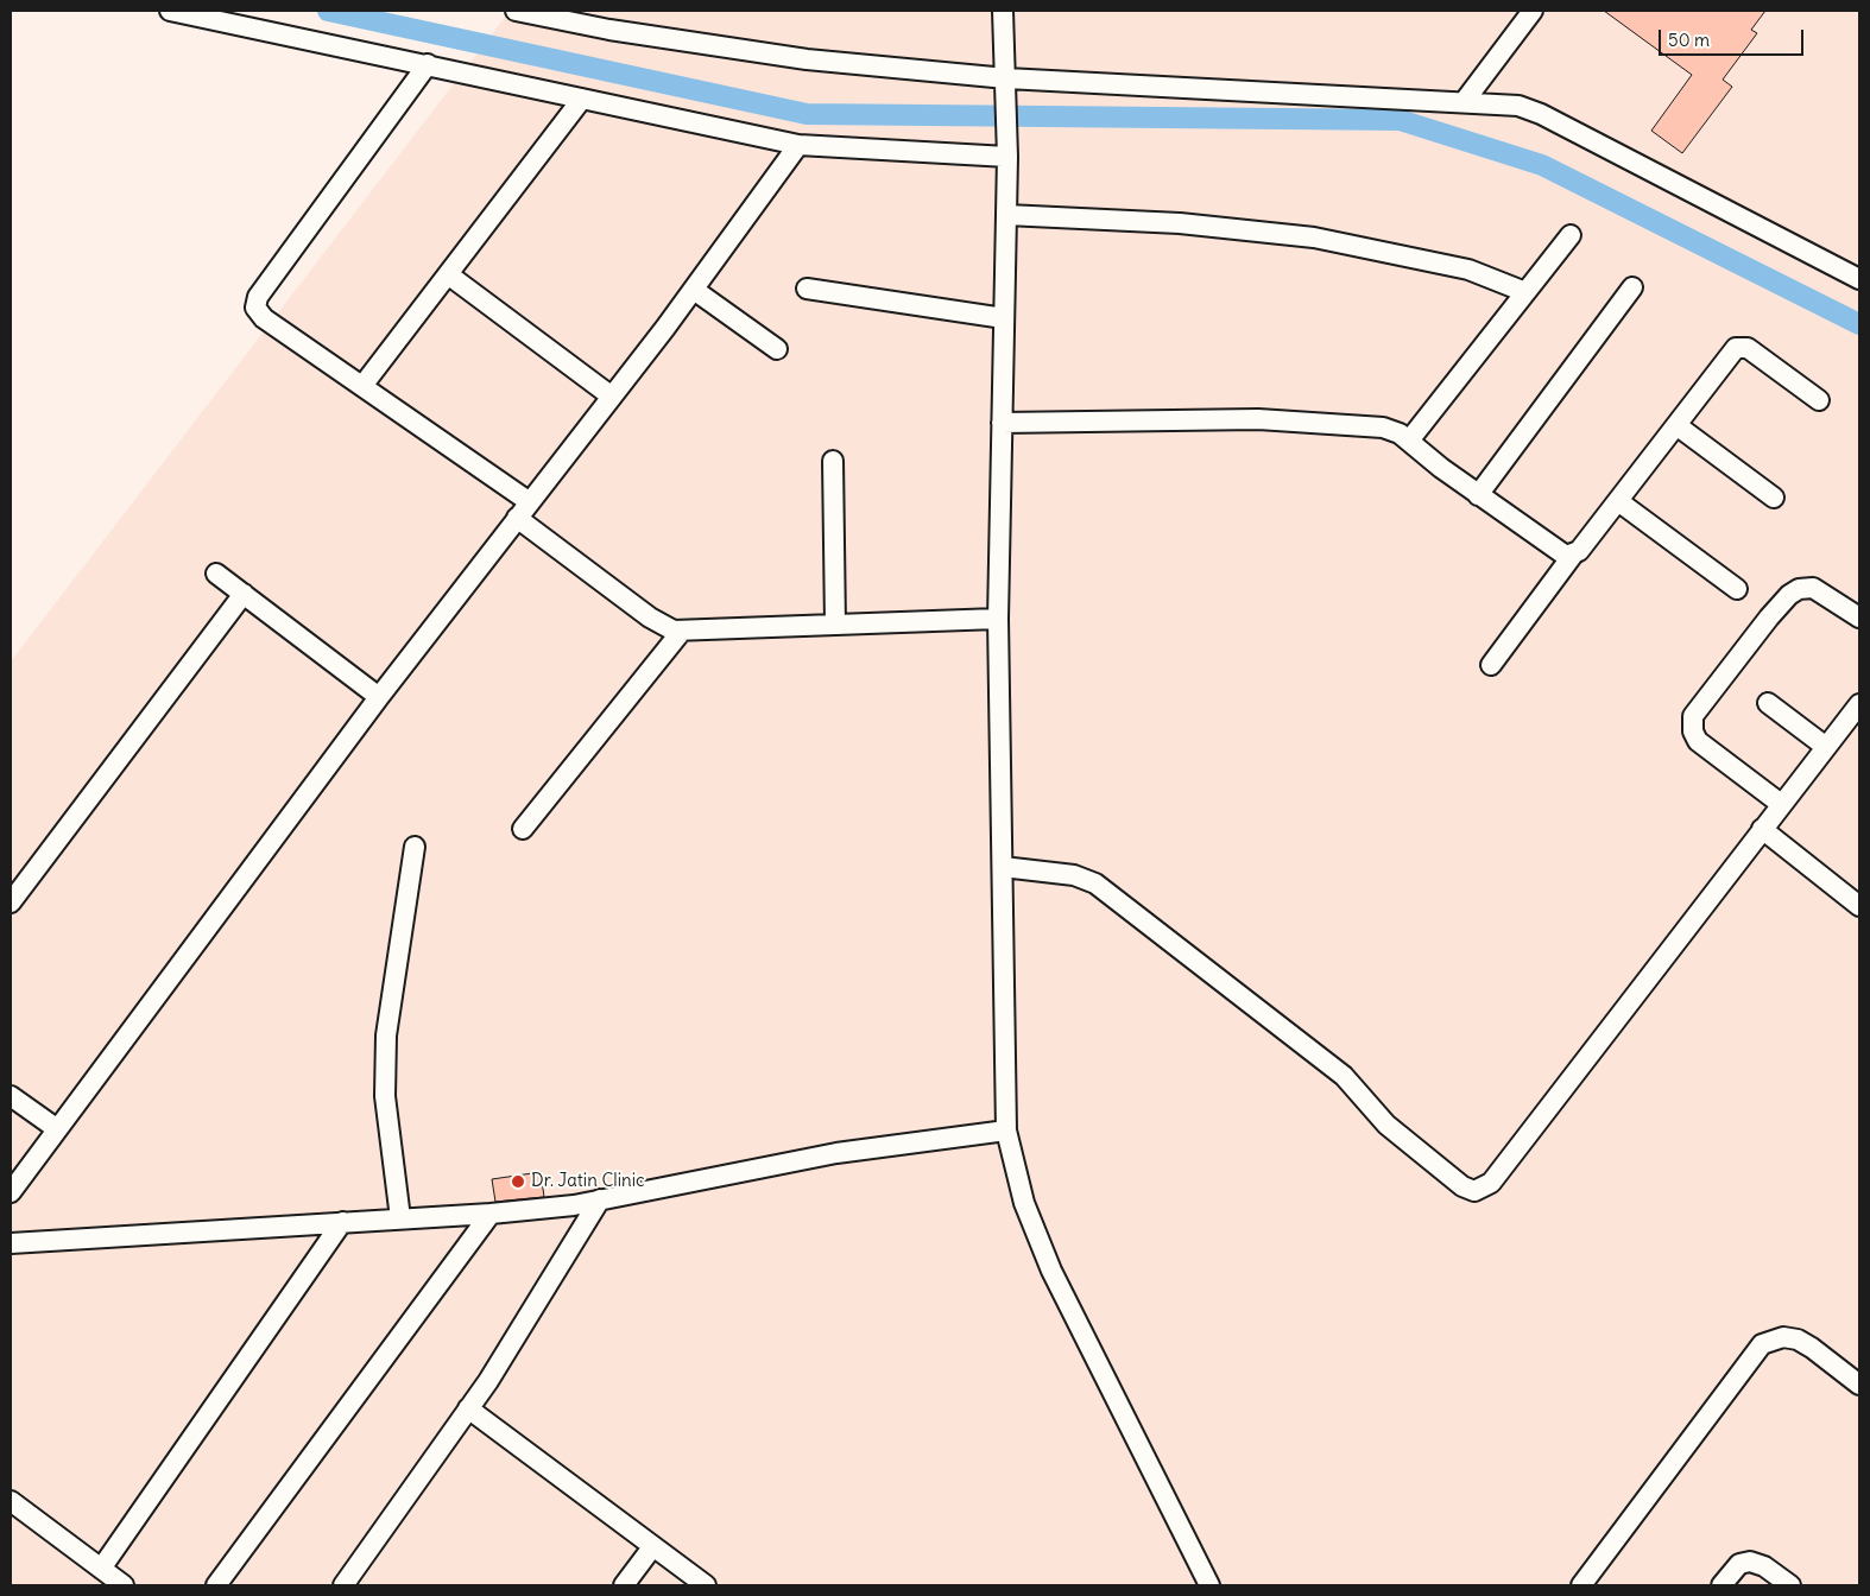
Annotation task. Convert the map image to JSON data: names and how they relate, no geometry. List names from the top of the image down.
{
  "places": ["Dr. Jatin Clinic"],
  "scale_bar": "50 m"
}
